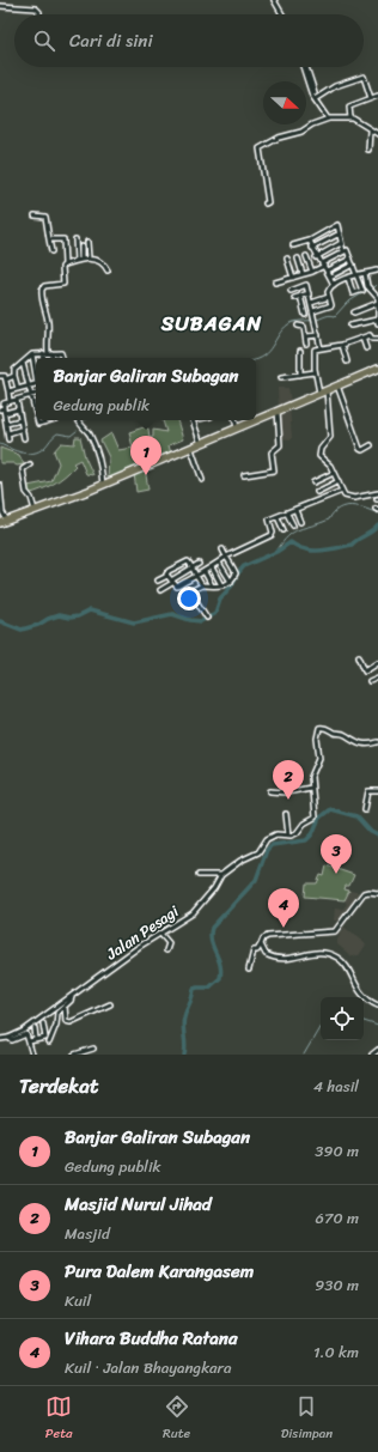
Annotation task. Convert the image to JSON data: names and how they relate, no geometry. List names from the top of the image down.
{
  "streets": {
    "street": ["Jalan Pesagi"]
  },
  "districts": ["SUBAGAN"],
  "north": "right",
  "page": {
    "search": "Cari di sini",
    "popup": ["Banjar Galiran Subagan", "Gedung publik"],
    "pins": [
      "1",
      "2",
      "3",
      "4"
    ],
    "heading": ["Terdekat", "4 hasil"],
    "list": [
      {
        "mark": "1",
        "name": "Banjar Galiran Subagan",
        "note": "Gedung publik",
        "value": "390 m"
      },
      {
        "mark": "2",
        "name": "Masjid Nurul Jihad",
        "note": "Masjid",
        "value": "670 m"
      },
      {
        "mark": "3",
        "name": "Pura Dalem Karangasem",
        "note": "Kuil",
        "value": "930 m"
      },
      {
        "mark": "4",
        "name": "Vihara Buddha Ratana",
        "note": "Kuil · Jalan Bhayangkara",
        "value": "1.0 km"
      }
    ],
    "nav": ["Peta", "Rute", "Disimpan"]
  }
}
